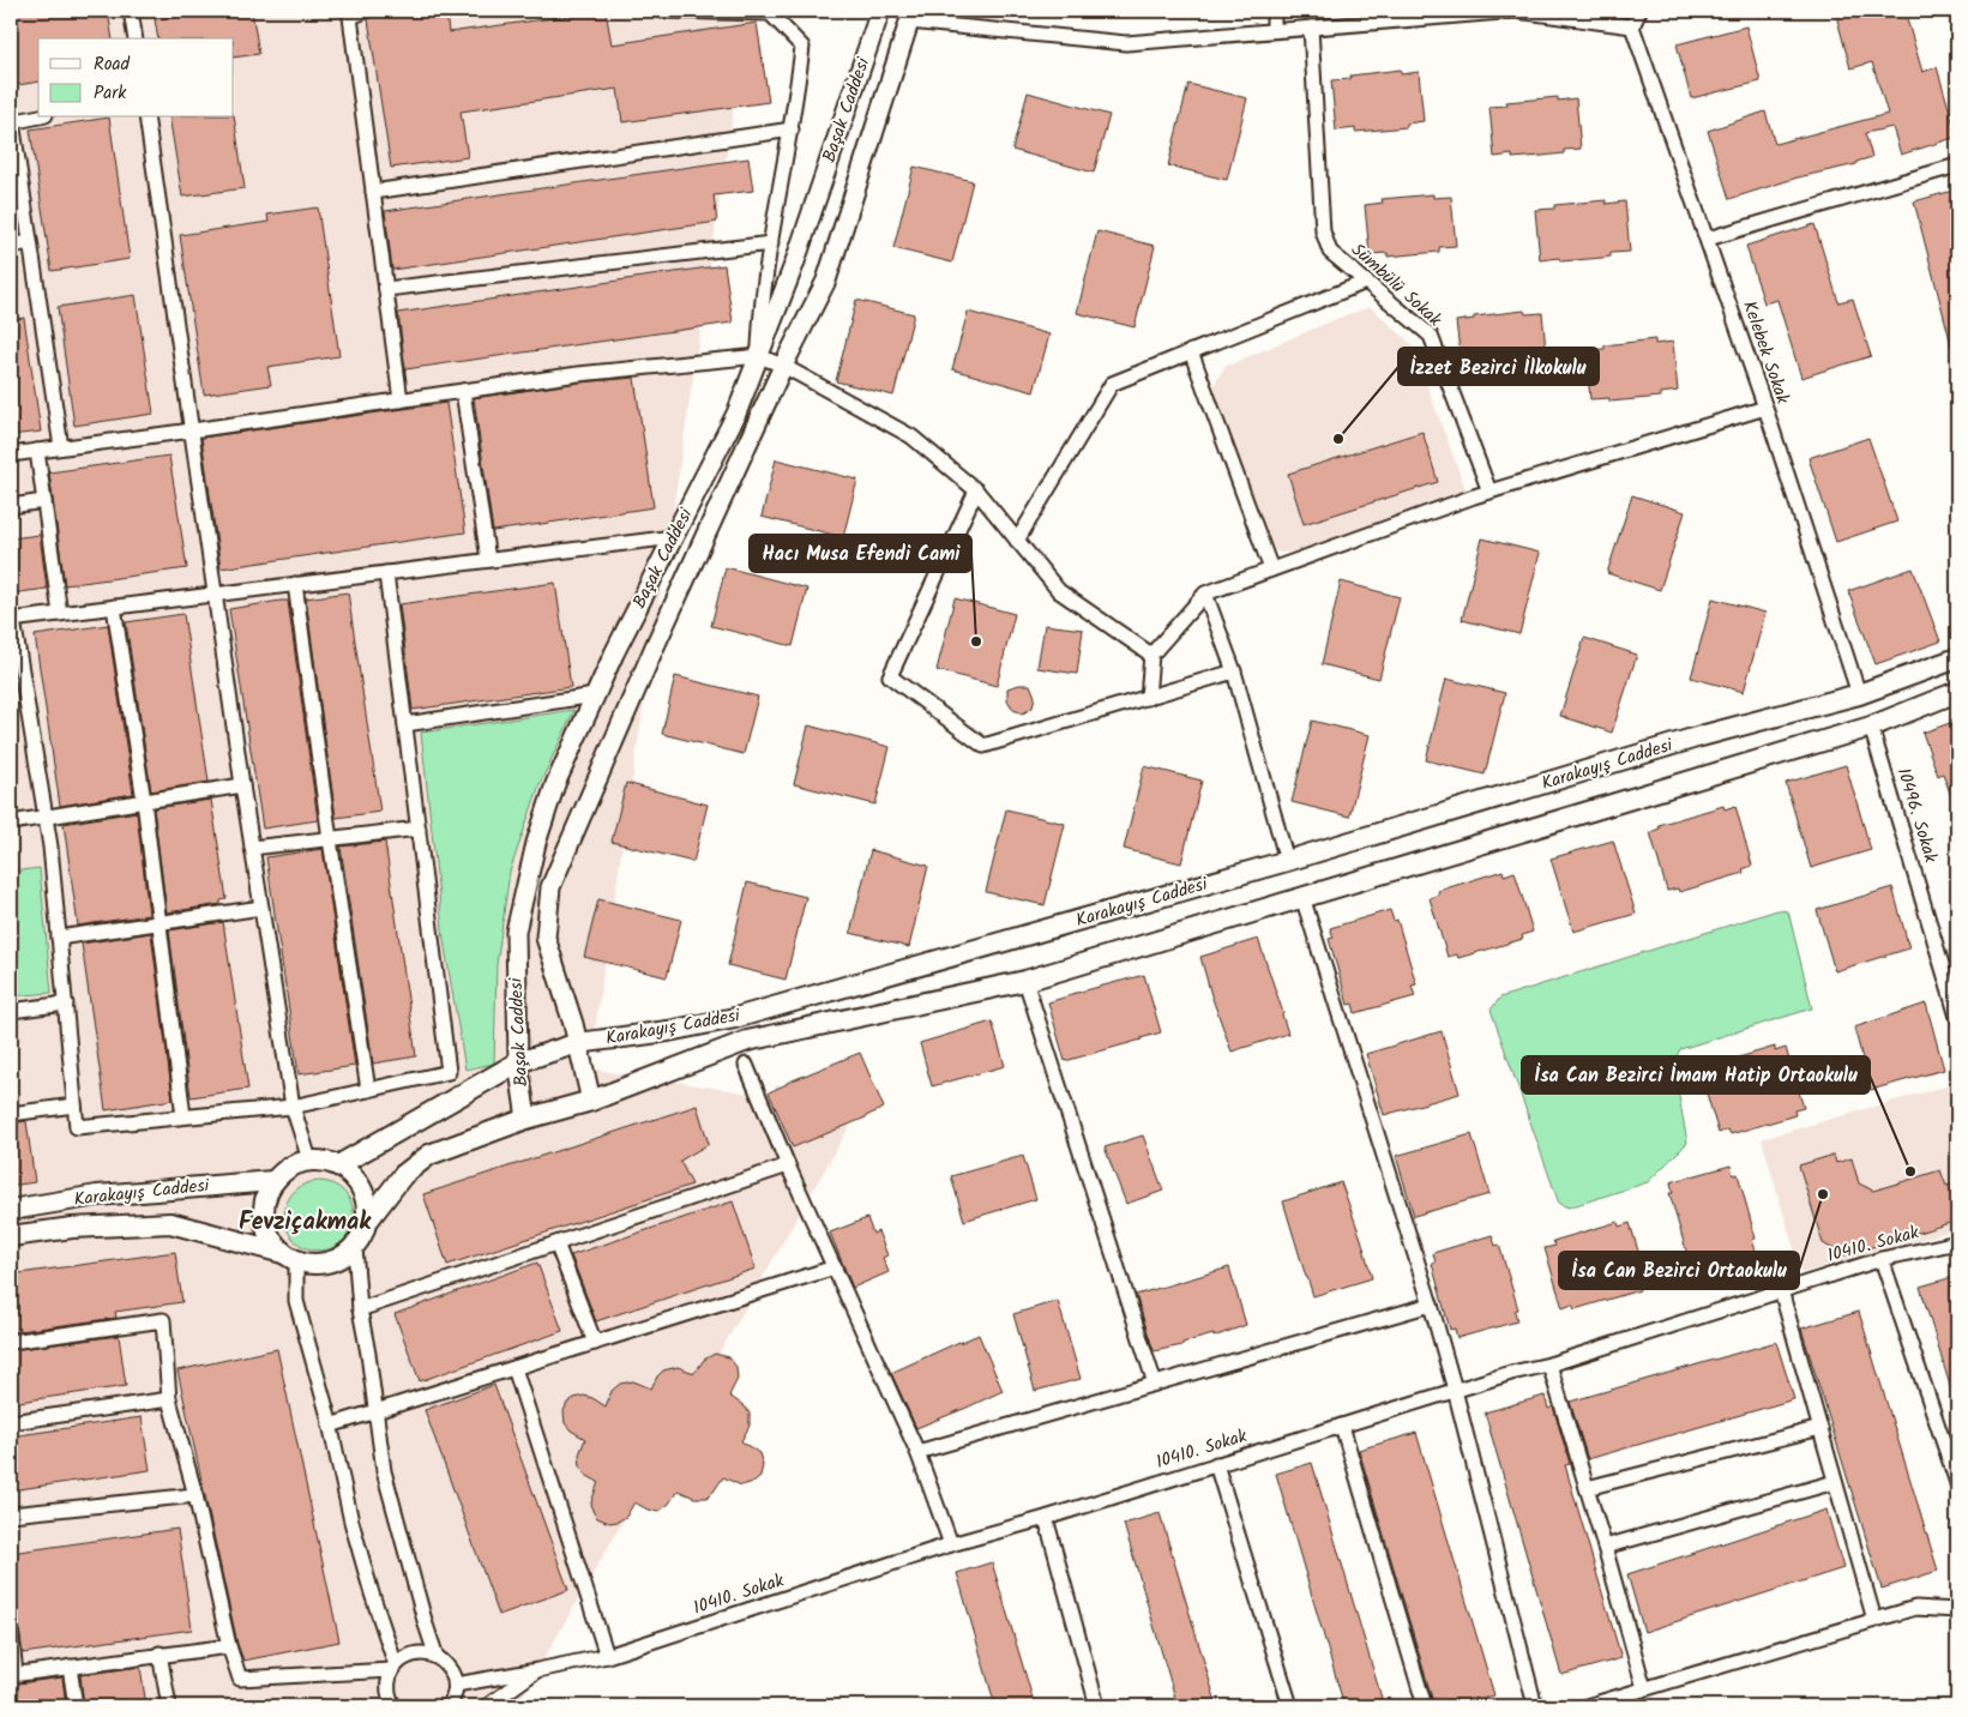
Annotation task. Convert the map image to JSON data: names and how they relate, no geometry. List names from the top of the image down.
{
  "streets": {
    "main road": ["Karakayış Caddesi"],
    "street": [
      "Başak Caddesi",
      "Sümbülü Sokak",
      "Kelebek Sokak",
      "10496. Sokak",
      "10410. Sokak"
    ]
  },
  "crossings": [
    ["Başak Caddesi", "Karakayış Caddesi"],
    ["Kelebek Sokak", "Karakayış Caddesi"],
    ["Karakayış Caddesi", "10496. Sokak"]
  ],
  "districts": ["Fevziçakmak"],
  "places": [
    "İzzet Bezirci İlkokulu",
    "Hacı Musa Efendi Cami",
    "İsa Can Bezirci İmam Hatip Ortaokulu",
    "İsa Can Bezirci Ortaokulu"
  ],
  "legend": ["Road", "Park"]
}
